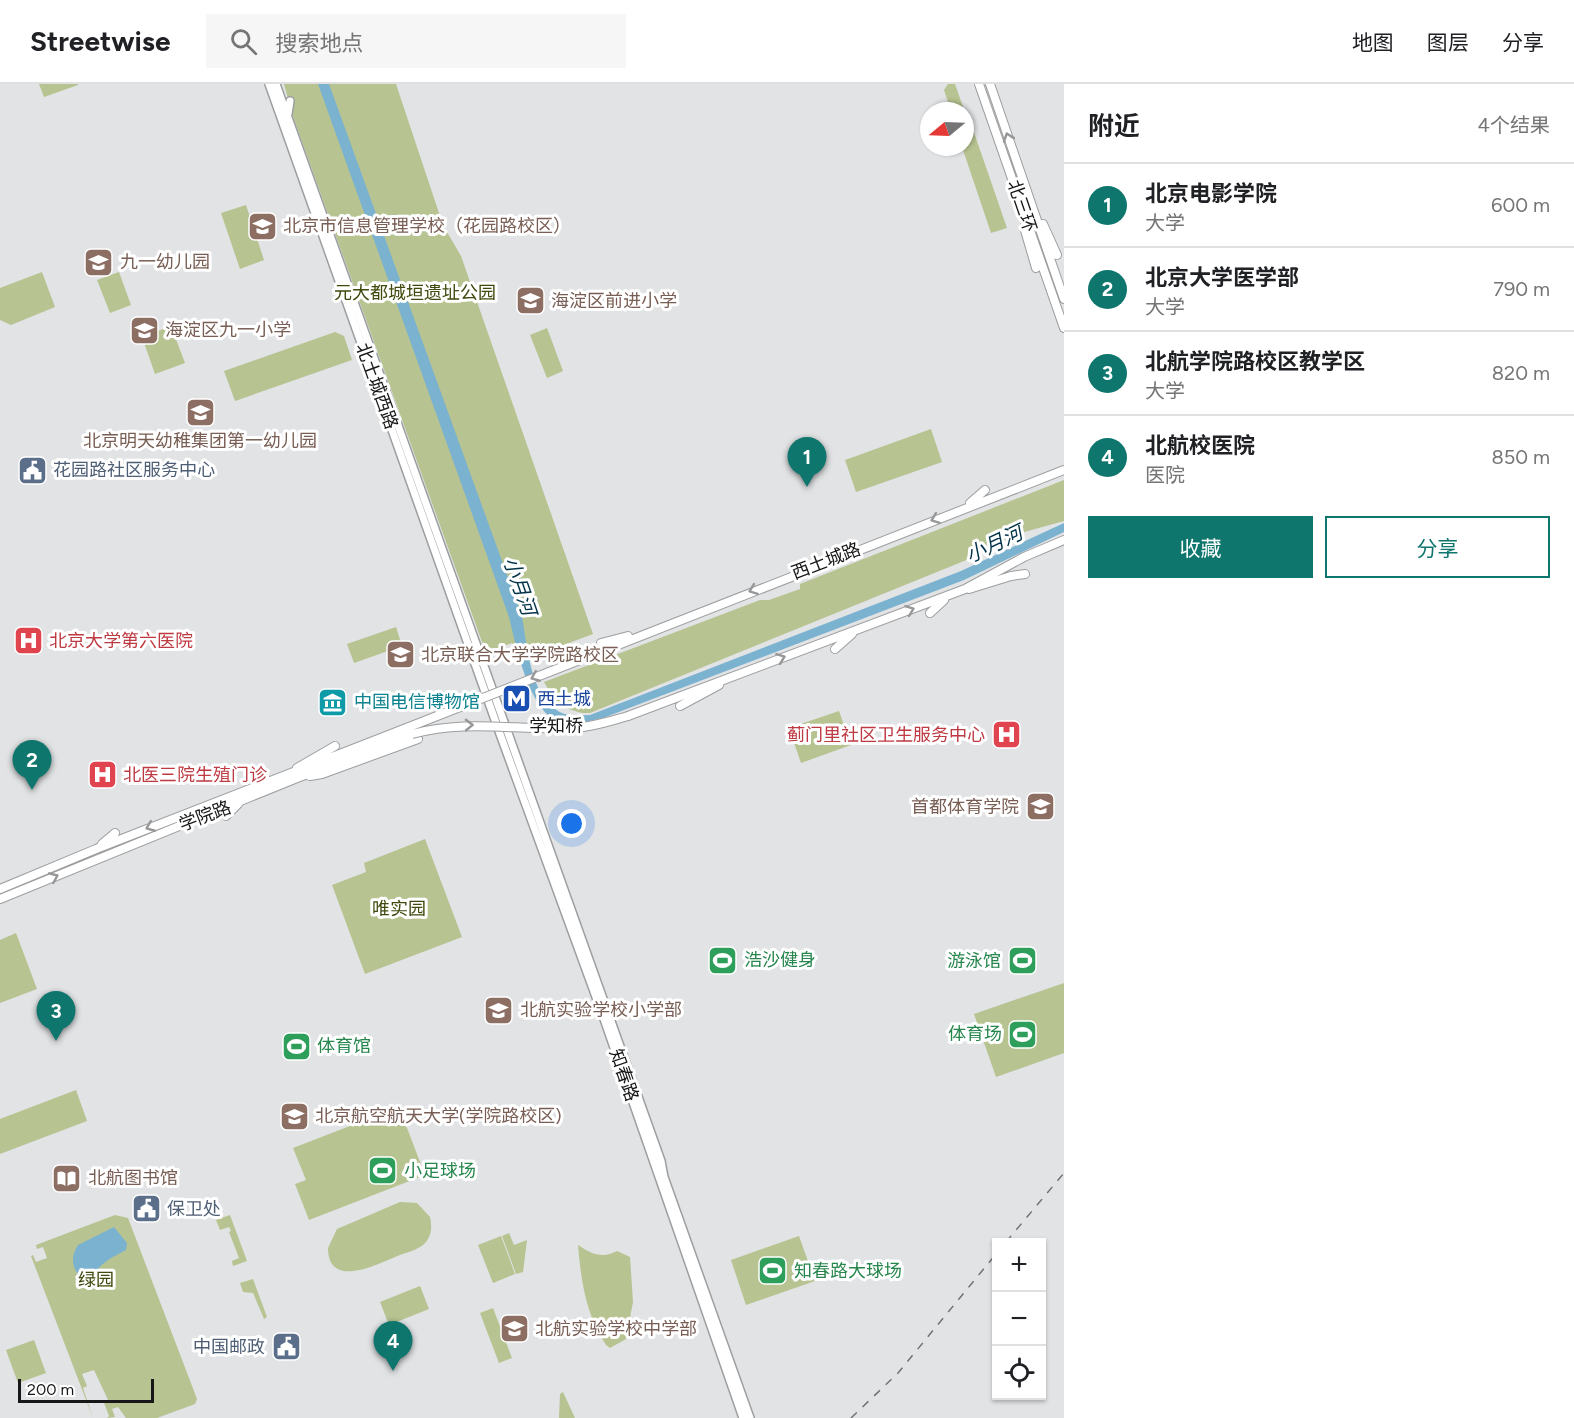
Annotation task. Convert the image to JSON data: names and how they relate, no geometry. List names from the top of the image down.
{
  "streets": {
    "highway": [
      "北三环",
      "西土城路",
      "学知桥",
      "学院路"
    ],
    "main road": ["北土城西路", "知春路"]
  },
  "crossings": [
    ["西土城路", "学知桥"],
    ["西土城路", "学院路"],
    ["学知桥", "学院路"]
  ],
  "one_way": ["西土城路", "学知桥"],
  "water": ["小月河"],
  "parks": ["元大都城垣遗址公园", "唯实园", "绿园"],
  "places": {
    "school or university": [
      "北京市信息管理学校（花园路校区）",
      "九一幼儿园",
      "海淀区前进小学",
      "海淀区九一小学",
      "北京明天幼稚集团第一幼儿园",
      "北京联合大学学院路校区",
      "首都体育学院",
      "北航实验学校小学部",
      "北京航空航天大学(学院路校区)",
      "北航实验学校中学部"
    ],
    "public building": ["花园路社区服务中心", "保卫处", "中国邮政"],
    "hospital": ["北京大学第六医院", "蓟门里社区卫生服务中心", "北医三院生殖门诊"],
    "metro station": ["西土城"],
    "museum": ["中国电信博物馆"],
    "sports": [
      "浩沙健身",
      "游泳馆",
      "体育场",
      "体育馆",
      "小足球场",
      "知春路大球场"
    ],
    "library": ["北航图书馆"]
  },
  "scale_bar": "200 m",
  "north": "left",
  "page": {
    "header": "Streetwise",
    "search": "搜索地点",
    "nav": ["地图", "图层", "分享"],
    "heading": ["附近", "4个结果"],
    "list": [
      {
        "mark": "1",
        "name": "北京电影学院",
        "note": "大学",
        "value": "600 m"
      },
      {
        "mark": "2",
        "name": "北京大学医学部",
        "note": "大学",
        "value": "790 m"
      },
      {
        "mark": "3",
        "name": "北航学院路校区教学区",
        "note": "大学",
        "value": "820 m"
      },
      {
        "mark": "4",
        "name": "北航校医院",
        "note": "医院",
        "value": "850 m"
      }
    ],
    "pins": [
      "1",
      "2",
      "3",
      "4"
    ],
    "buttons": ["收藏", "分享"],
    "map_buttons": ["+", "−"],
    "scale": "200 m"
  }
}
